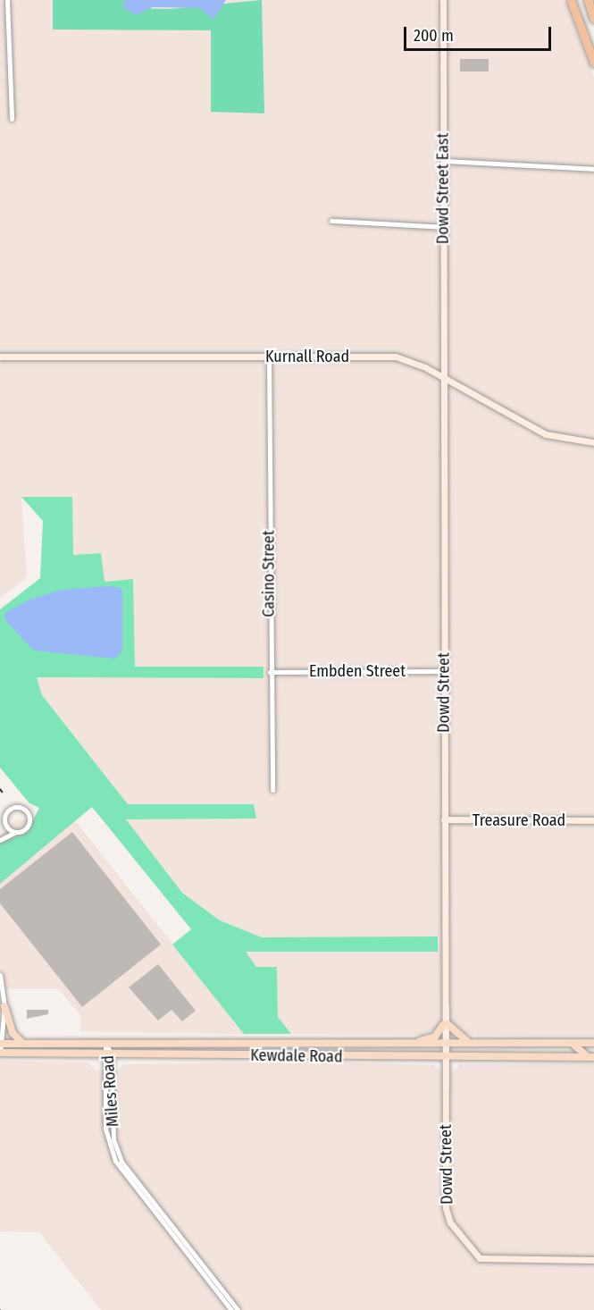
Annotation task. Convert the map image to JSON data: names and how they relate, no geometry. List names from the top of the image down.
{
  "streets": {
    "main road": ["Kewdale Road"],
    "street": [
      "Dowd Street East",
      "Kurnall Road",
      "Casino Street",
      "Embden Street",
      "Dowd Street",
      "Treasure Road",
      "Miles Road"
    ]
  },
  "crossings": [
    ["Dowd Street East", "Kurnall Road"],
    ["Dowd Street East", "Dowd Street"],
    ["Kurnall Road", "Casino Street"],
    ["Kurnall Road", "Dowd Street"],
    ["Casino Street", "Embden Street"],
    ["Embden Street", "Dowd Street"],
    ["Dowd Street", "Treasure Road"],
    ["Dowd Street", "Kewdale Road"],
    ["Kewdale Road", "Miles Road"]
  ],
  "scale_bar": "200 m"
}
